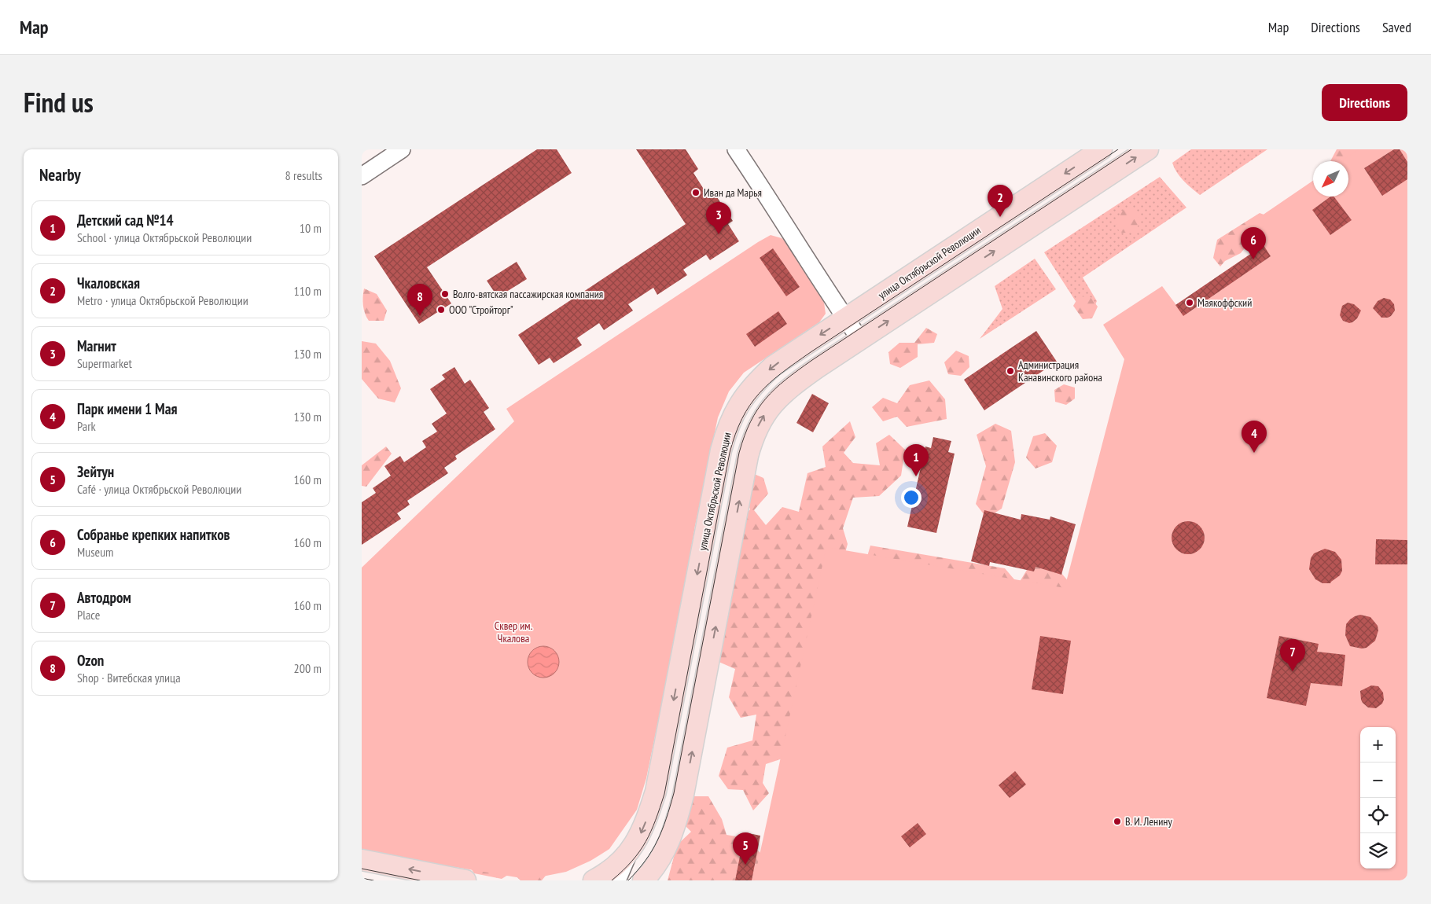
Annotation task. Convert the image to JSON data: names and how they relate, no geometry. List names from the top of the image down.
{
  "streets": {
    "main road": ["улица Октябрьской Революции"]
  },
  "parks": ["Сквер им. Чкалова"],
  "places": [
    "Иван да Марья",
    "Волго-вятская пассажирская компания",
    "Маякоффский",
    "ООО \"Стройторг\"",
    "Администрация Канавинского района",
    "В. И. Ленину"
  ],
  "north": "bottom left",
  "page": {
    "header": "Map",
    "nav": ["Map", "Directions", "Saved"],
    "title": "Find us",
    "buttons": "Directions",
    "heading": ["Nearby", "8 results"],
    "pins": [
      "2",
      "3",
      "6",
      "8",
      "4",
      "1",
      "7",
      "5"
    ],
    "list": [
      {
        "mark": "1",
        "name": "Детский сад №14",
        "note": "School · улица Октябрьской Революции",
        "value": "10 m"
      },
      {
        "mark": "2",
        "name": "Чкаловская",
        "note": "Metro · улица Октябрьской Революции",
        "value": "110 m"
      },
      {
        "mark": "3",
        "name": "Магнит",
        "note": "Supermarket",
        "value": "130 m"
      },
      {
        "mark": "4",
        "name": "Парк имени 1 Мая",
        "note": "Park",
        "value": "130 m"
      },
      {
        "mark": "5",
        "name": "Зейтун",
        "note": "Café · улица Октябрьской Революции",
        "value": "160 m"
      },
      {
        "mark": "6",
        "name": "Собранье крепких напитков",
        "note": "Museum",
        "value": "160 m"
      },
      {
        "mark": "7",
        "name": "Автодром",
        "note": "Place",
        "value": "160 m"
      },
      {
        "mark": "8",
        "name": "Ozon",
        "note": "Shop · Витебская улица",
        "value": "200 m"
      }
    ],
    "map_buttons": ["+", "−"]
  }
}
